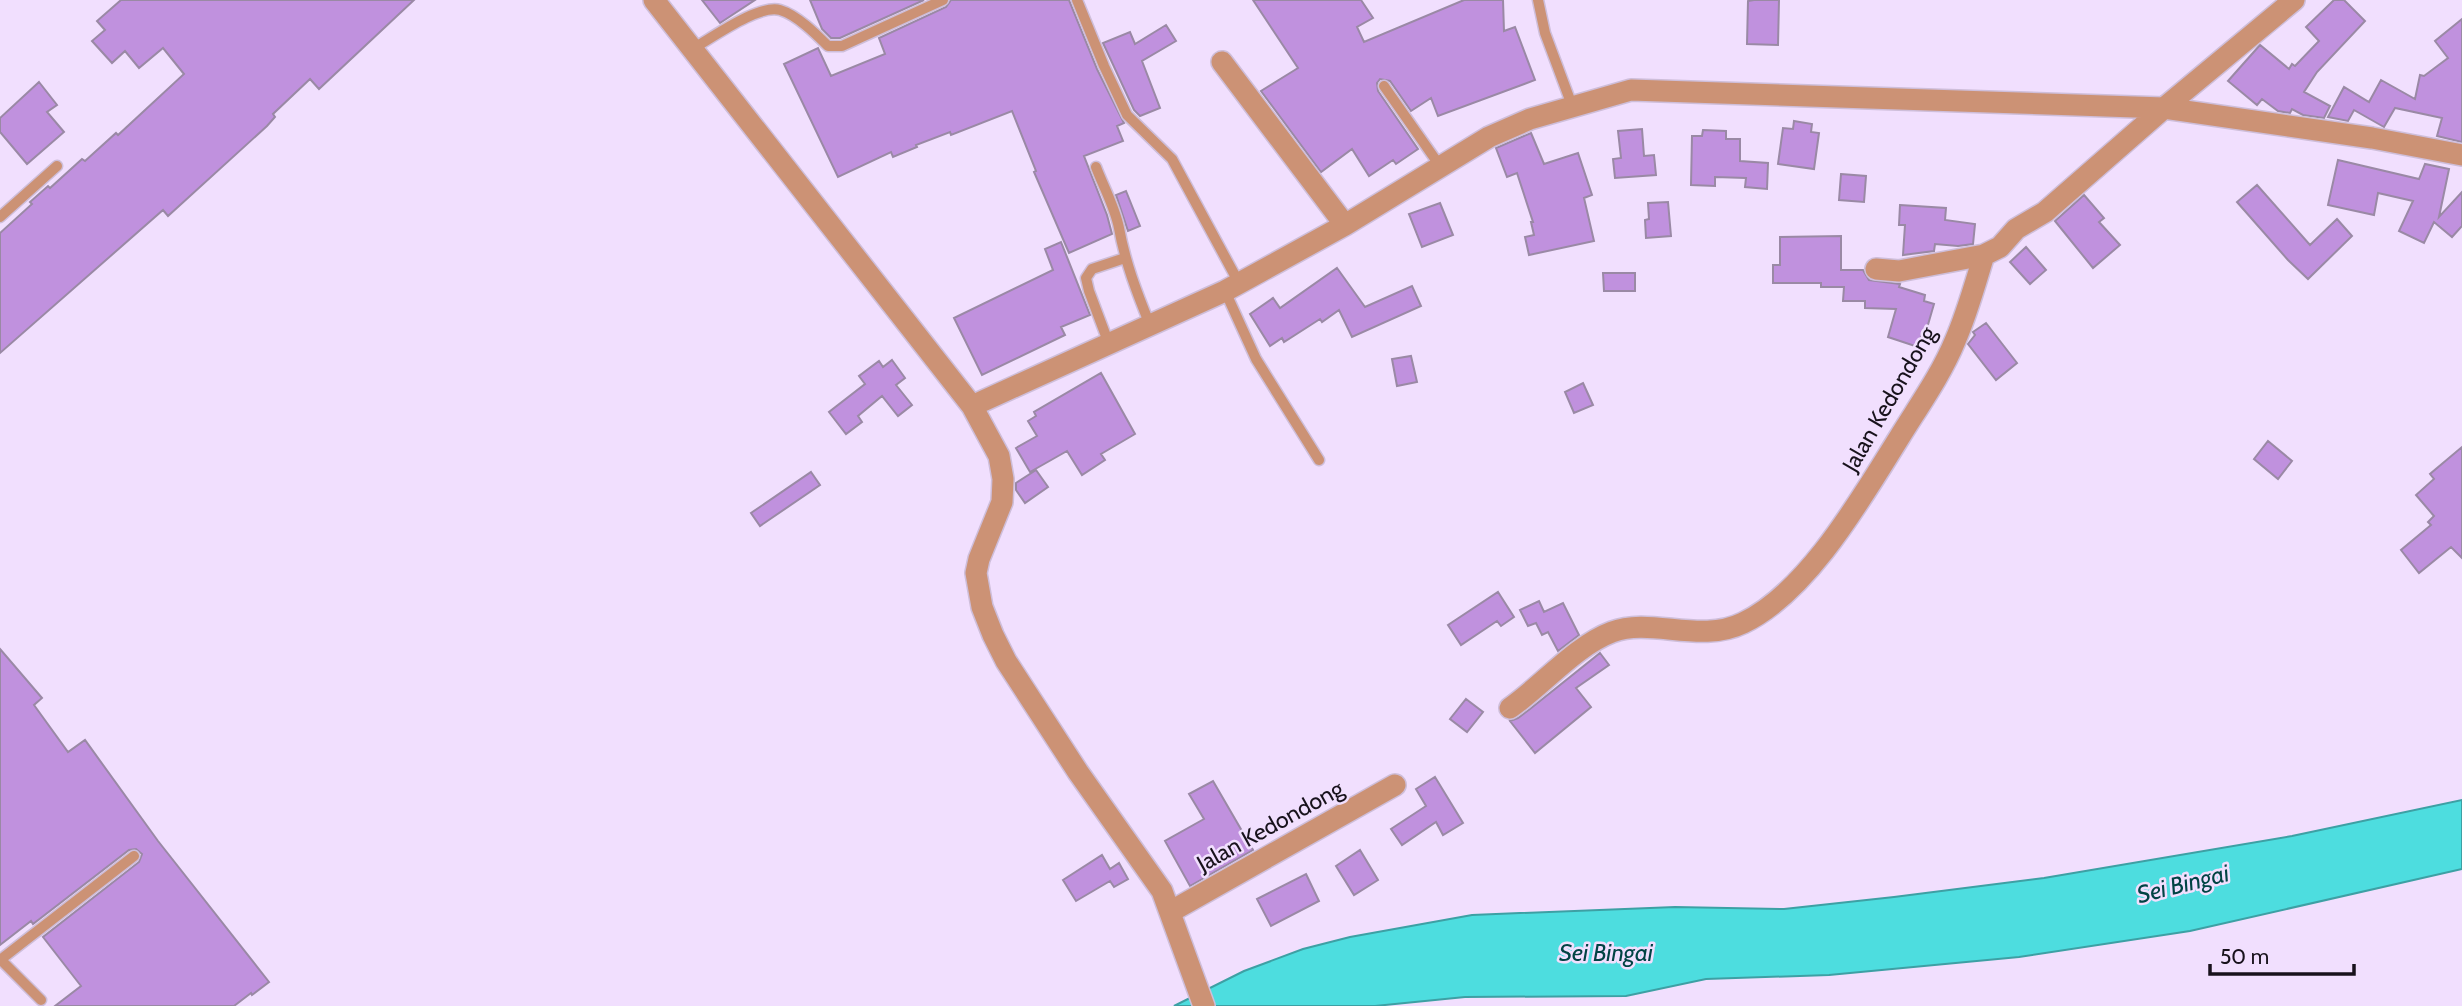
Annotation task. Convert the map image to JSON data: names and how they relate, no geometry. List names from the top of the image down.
{
  "streets": {
    "street": ["Jalan Kedondong"]
  },
  "water": ["Sei Bingai"],
  "scale_bar": "50 m"
}
